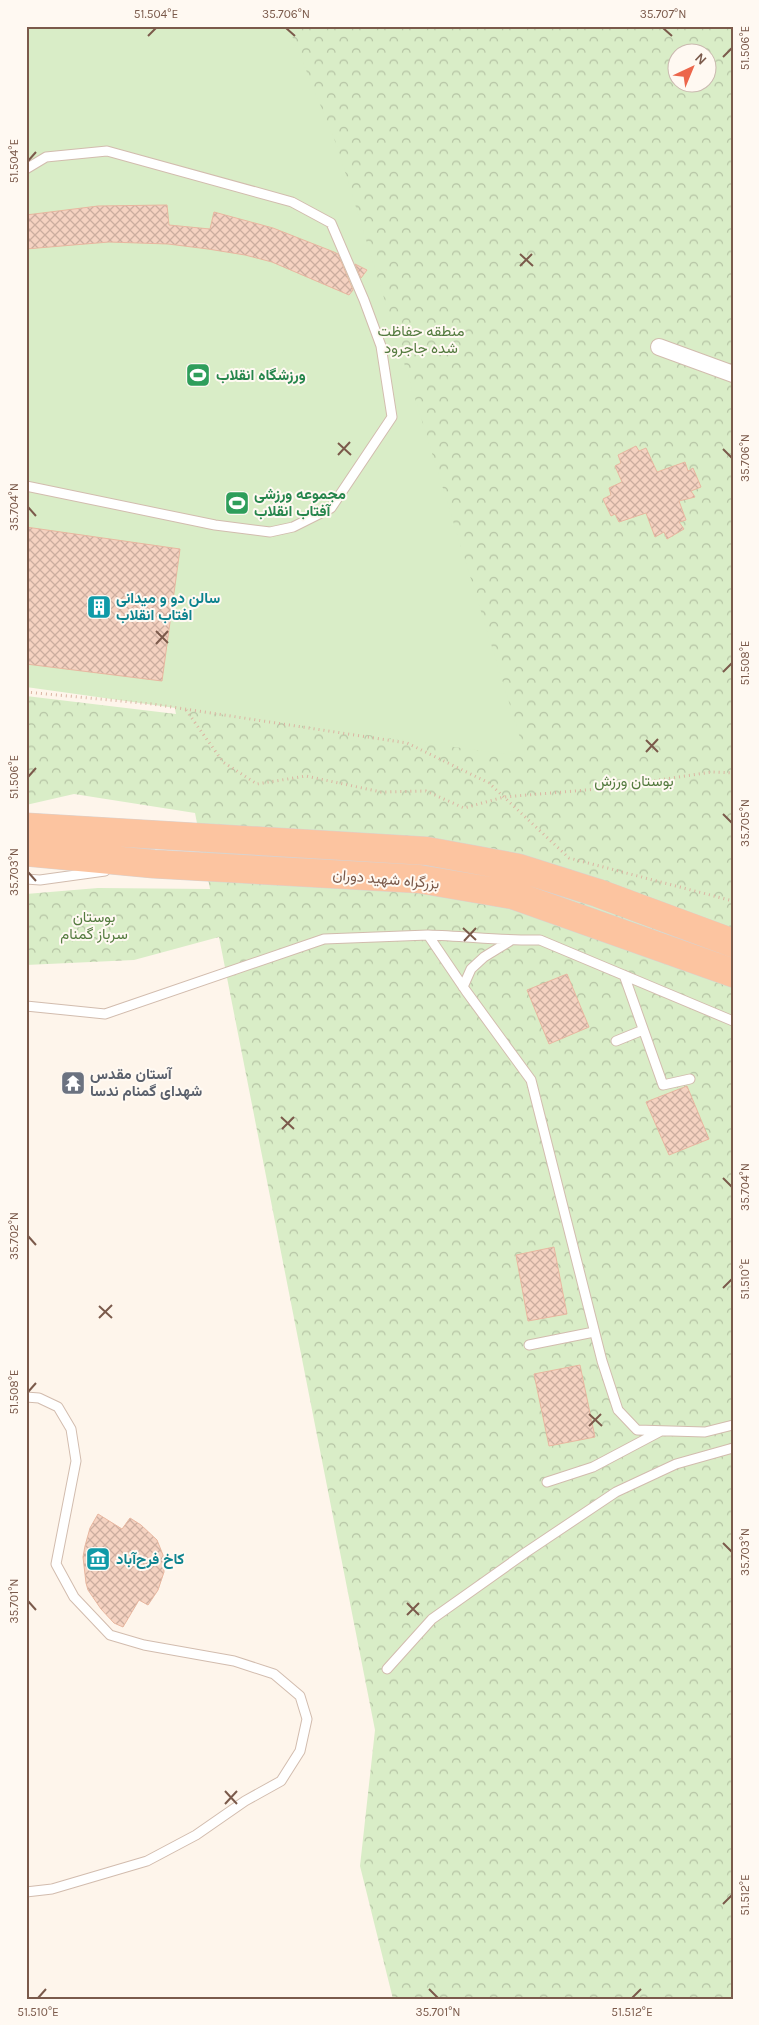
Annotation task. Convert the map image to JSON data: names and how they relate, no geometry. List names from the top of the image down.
{
  "streets": {
    "highway": ["بزرگراه شهید دوران"]
  },
  "parks": ["منطقه حفاظت شده جاجرود", "بوستان ورزش", "بوستان سرباز گمنام"],
  "places": {
    "sports": ["ورزشگاه انقلاب", "مجموعه ورزشی آفتاب انقلاب"],
    "building": ["سالن دو و میدانی افتاب انقلاب"],
    "temple": ["آستان مقدس شهدای گمنام ندسا"],
    "museum": ["کاخ فرح‌آباد"]
  },
  "north": "top right",
  "coordinates": [
    "51.504°E",
    "35.706°N",
    "35.707°N",
    "51.506°E",
    "35.704°N",
    "51.508°E",
    "35.705°N",
    "35.703°N",
    "35.702°N",
    "51.510°E",
    "35.701°N",
    "51.512°E"
  ]
}
